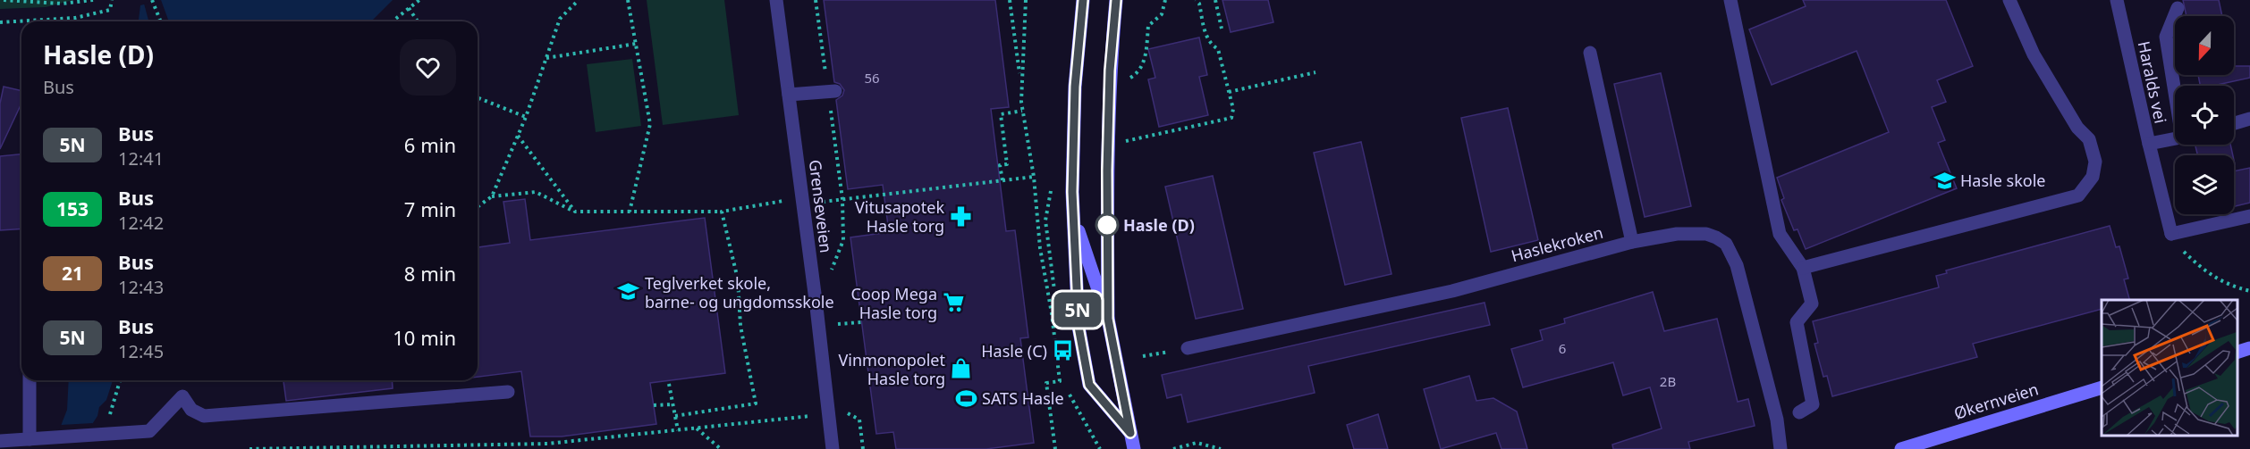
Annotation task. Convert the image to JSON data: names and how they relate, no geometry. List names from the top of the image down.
{
  "streets": {
    "main road": ["Økernveien"],
    "street": ["Haralds vei", "Grenseveien", "Haslekroken"]
  },
  "places": {
    "school or university": ["Hasle skole", "Teglverket skole, barne- og ungdomsskole"],
    "pharmacy": ["Vitusapotek Hasle torg"],
    "other": ["Hasle (D)"],
    "supermarket": ["Coop Mega Hasle torg"],
    "bus stop": ["Hasle (C)"],
    "shop": ["Vinmonopolet Hasle torg"],
    "sports": ["SATS Hasle"]
  },
  "lines": ["bus line 5N"],
  "house_numbers": ["56", "6", "2B"],
  "north": "bottom",
  "page": {
    "on_map": "5N",
    "heading": ["Hasle (D)", "Bus"],
    "list": [
      {
        "mark": "5N",
        "name": "Bus",
        "note": "12:41",
        "value": "6 min"
      },
      {
        "mark": "153",
        "name": "Bus",
        "note": "12:42",
        "value": "7 min"
      },
      {
        "mark": "21",
        "name": "Bus",
        "note": "12:43",
        "value": "8 min"
      },
      {
        "mark": "5N",
        "name": "Bus",
        "note": "12:45",
        "value": "10 min"
      }
    ]
  }
}
